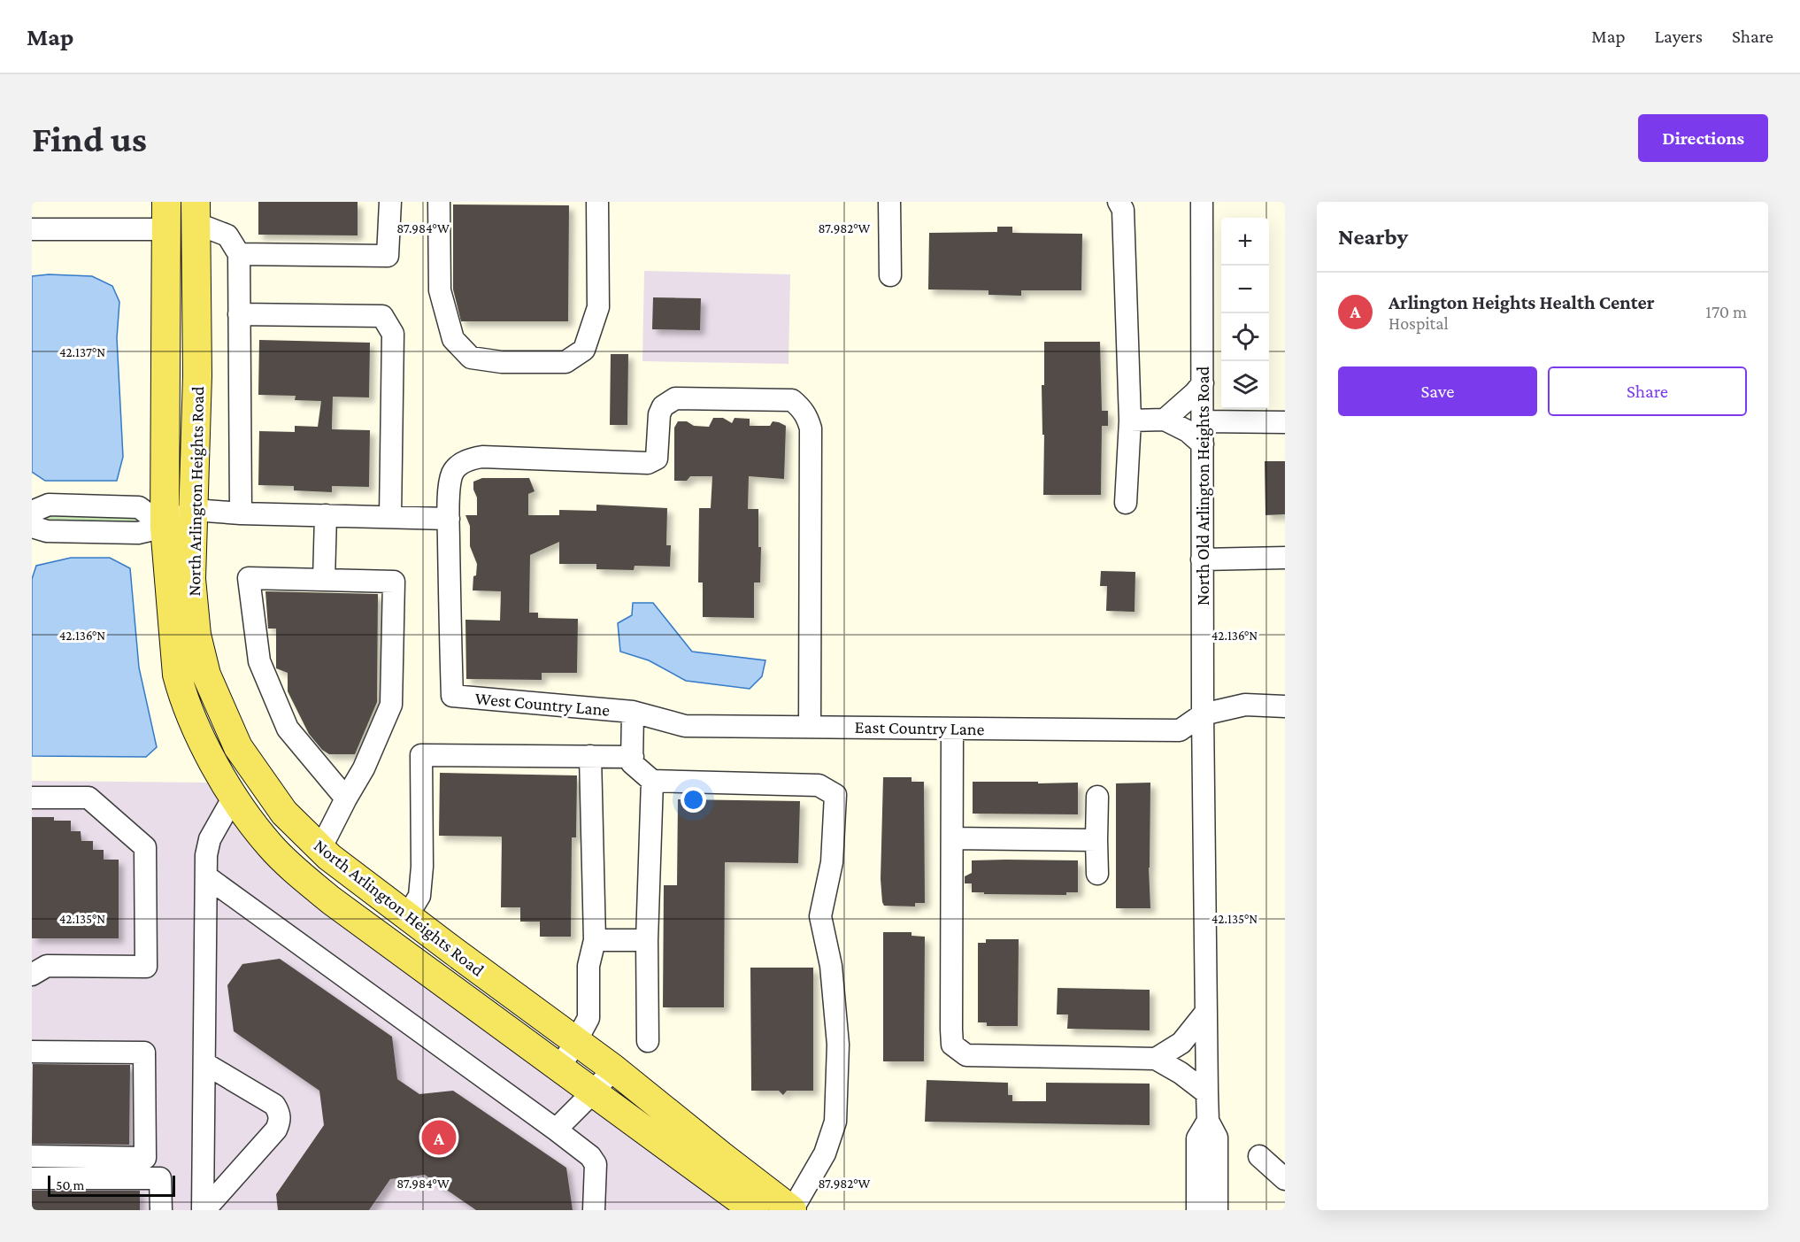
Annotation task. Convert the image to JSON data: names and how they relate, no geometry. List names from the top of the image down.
{
  "streets": {
    "main road": ["North Arlington Heights Road"],
    "street": ["North Old Arlington Heights Road", "West Country Lane", "East Country Lane"]
  },
  "crossings": [
    ["North Old Arlington Heights Road", "East Country Lane"],
    ["West Country Lane", "East Country Lane"]
  ],
  "scale_bar": "50 m",
  "page": {
    "header": "Map",
    "nav": ["Map", "Layers", "Share"],
    "buttons": [
      "Directions",
      ["Save", "Share"]
    ],
    "title": "Find us",
    "heading": "Nearby",
    "map_buttons": ["+", "−"],
    "list": [
      {
        "mark": "A",
        "name": "Arlington Heights Health Center",
        "note": "Hospital",
        "value": "170 m"
      }
    ],
    "pins": "A",
    "scale": "50 m"
  },
  "coordinates": [
    "87.984°W",
    "87.982°W",
    "42.137°N",
    "42.136°N",
    "42.135°N"
  ]
}
